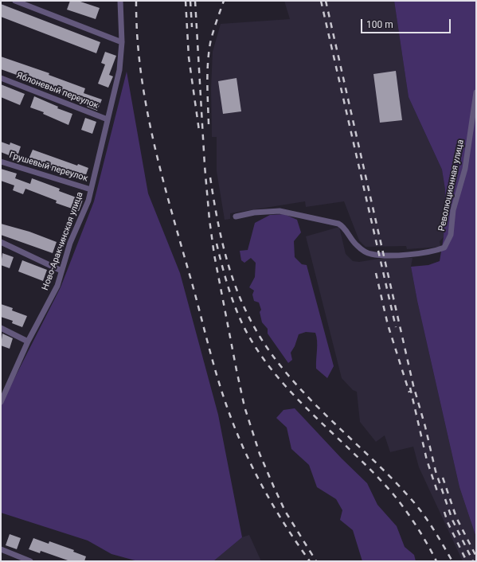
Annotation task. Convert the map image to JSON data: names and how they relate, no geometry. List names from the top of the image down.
{
  "streets": {
    "street": [
      "Яблоневый переулок",
      "Грушевый переулок",
      "Революционная улица",
      "Ново-Аракчинская улица"
    ]
  },
  "crossings": [
    ["Яблоневый переулок", "Ново-Аракчинская улица"],
    ["Грушевый переулок", "Ново-Аракчинская улица"]
  ],
  "scale_bar": "100 m"
}
